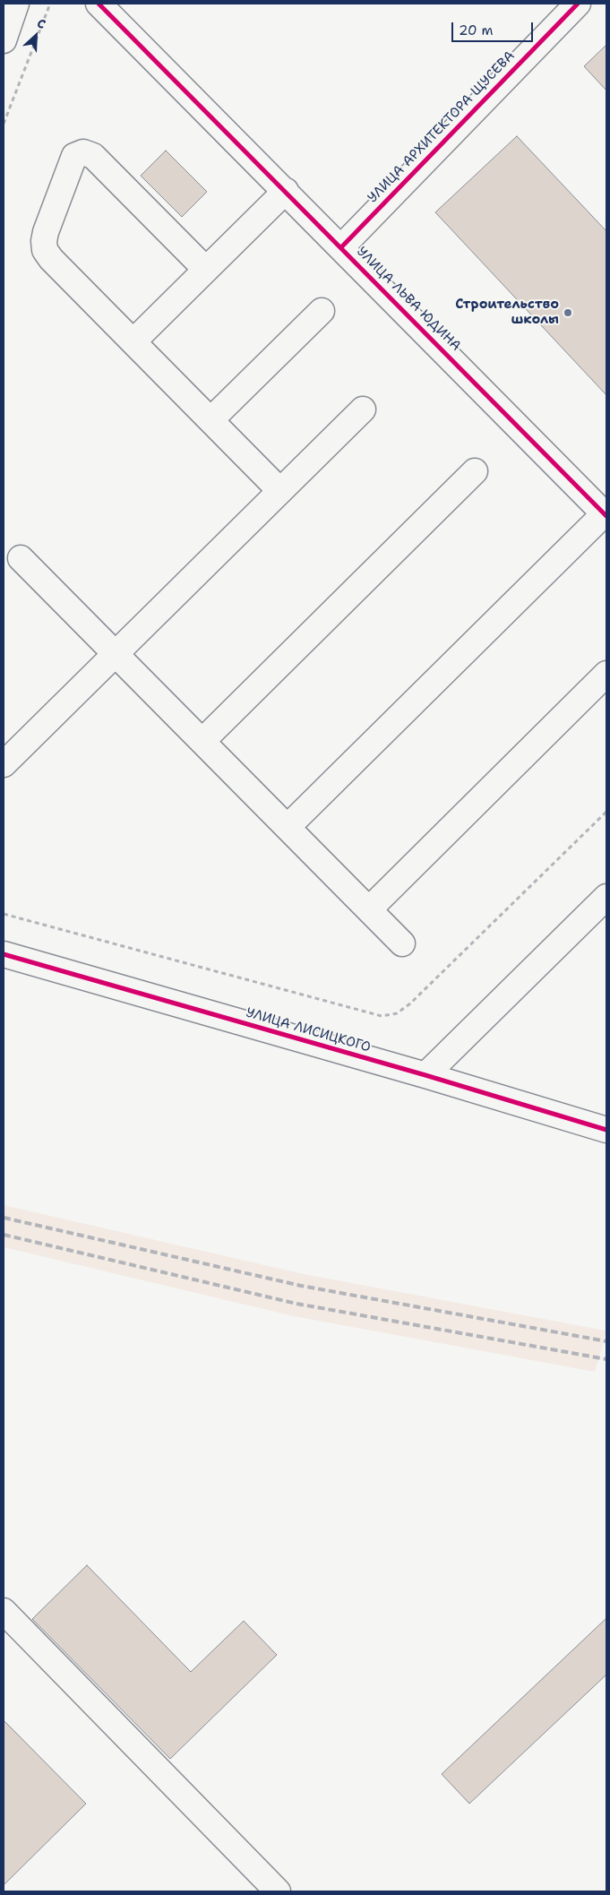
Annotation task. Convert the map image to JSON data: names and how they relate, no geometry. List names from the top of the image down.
{
  "streets": {
    "street": ["УЛИЦА АРХИТЕКТОРА ЩУСЕВА", "УЛИЦА ЛЬВА ЮДИНА", "УЛИЦА ЛИСИЦКОГО"]
  },
  "crossings": [
    ["УЛИЦА АРХИТЕКТОРА ЩУСЕВА", "УЛИЦА ЛЬВА ЮДИНА"]
  ],
  "places": ["Строительство школы"],
  "scale_bar": "20 m",
  "north": "top right"
}
